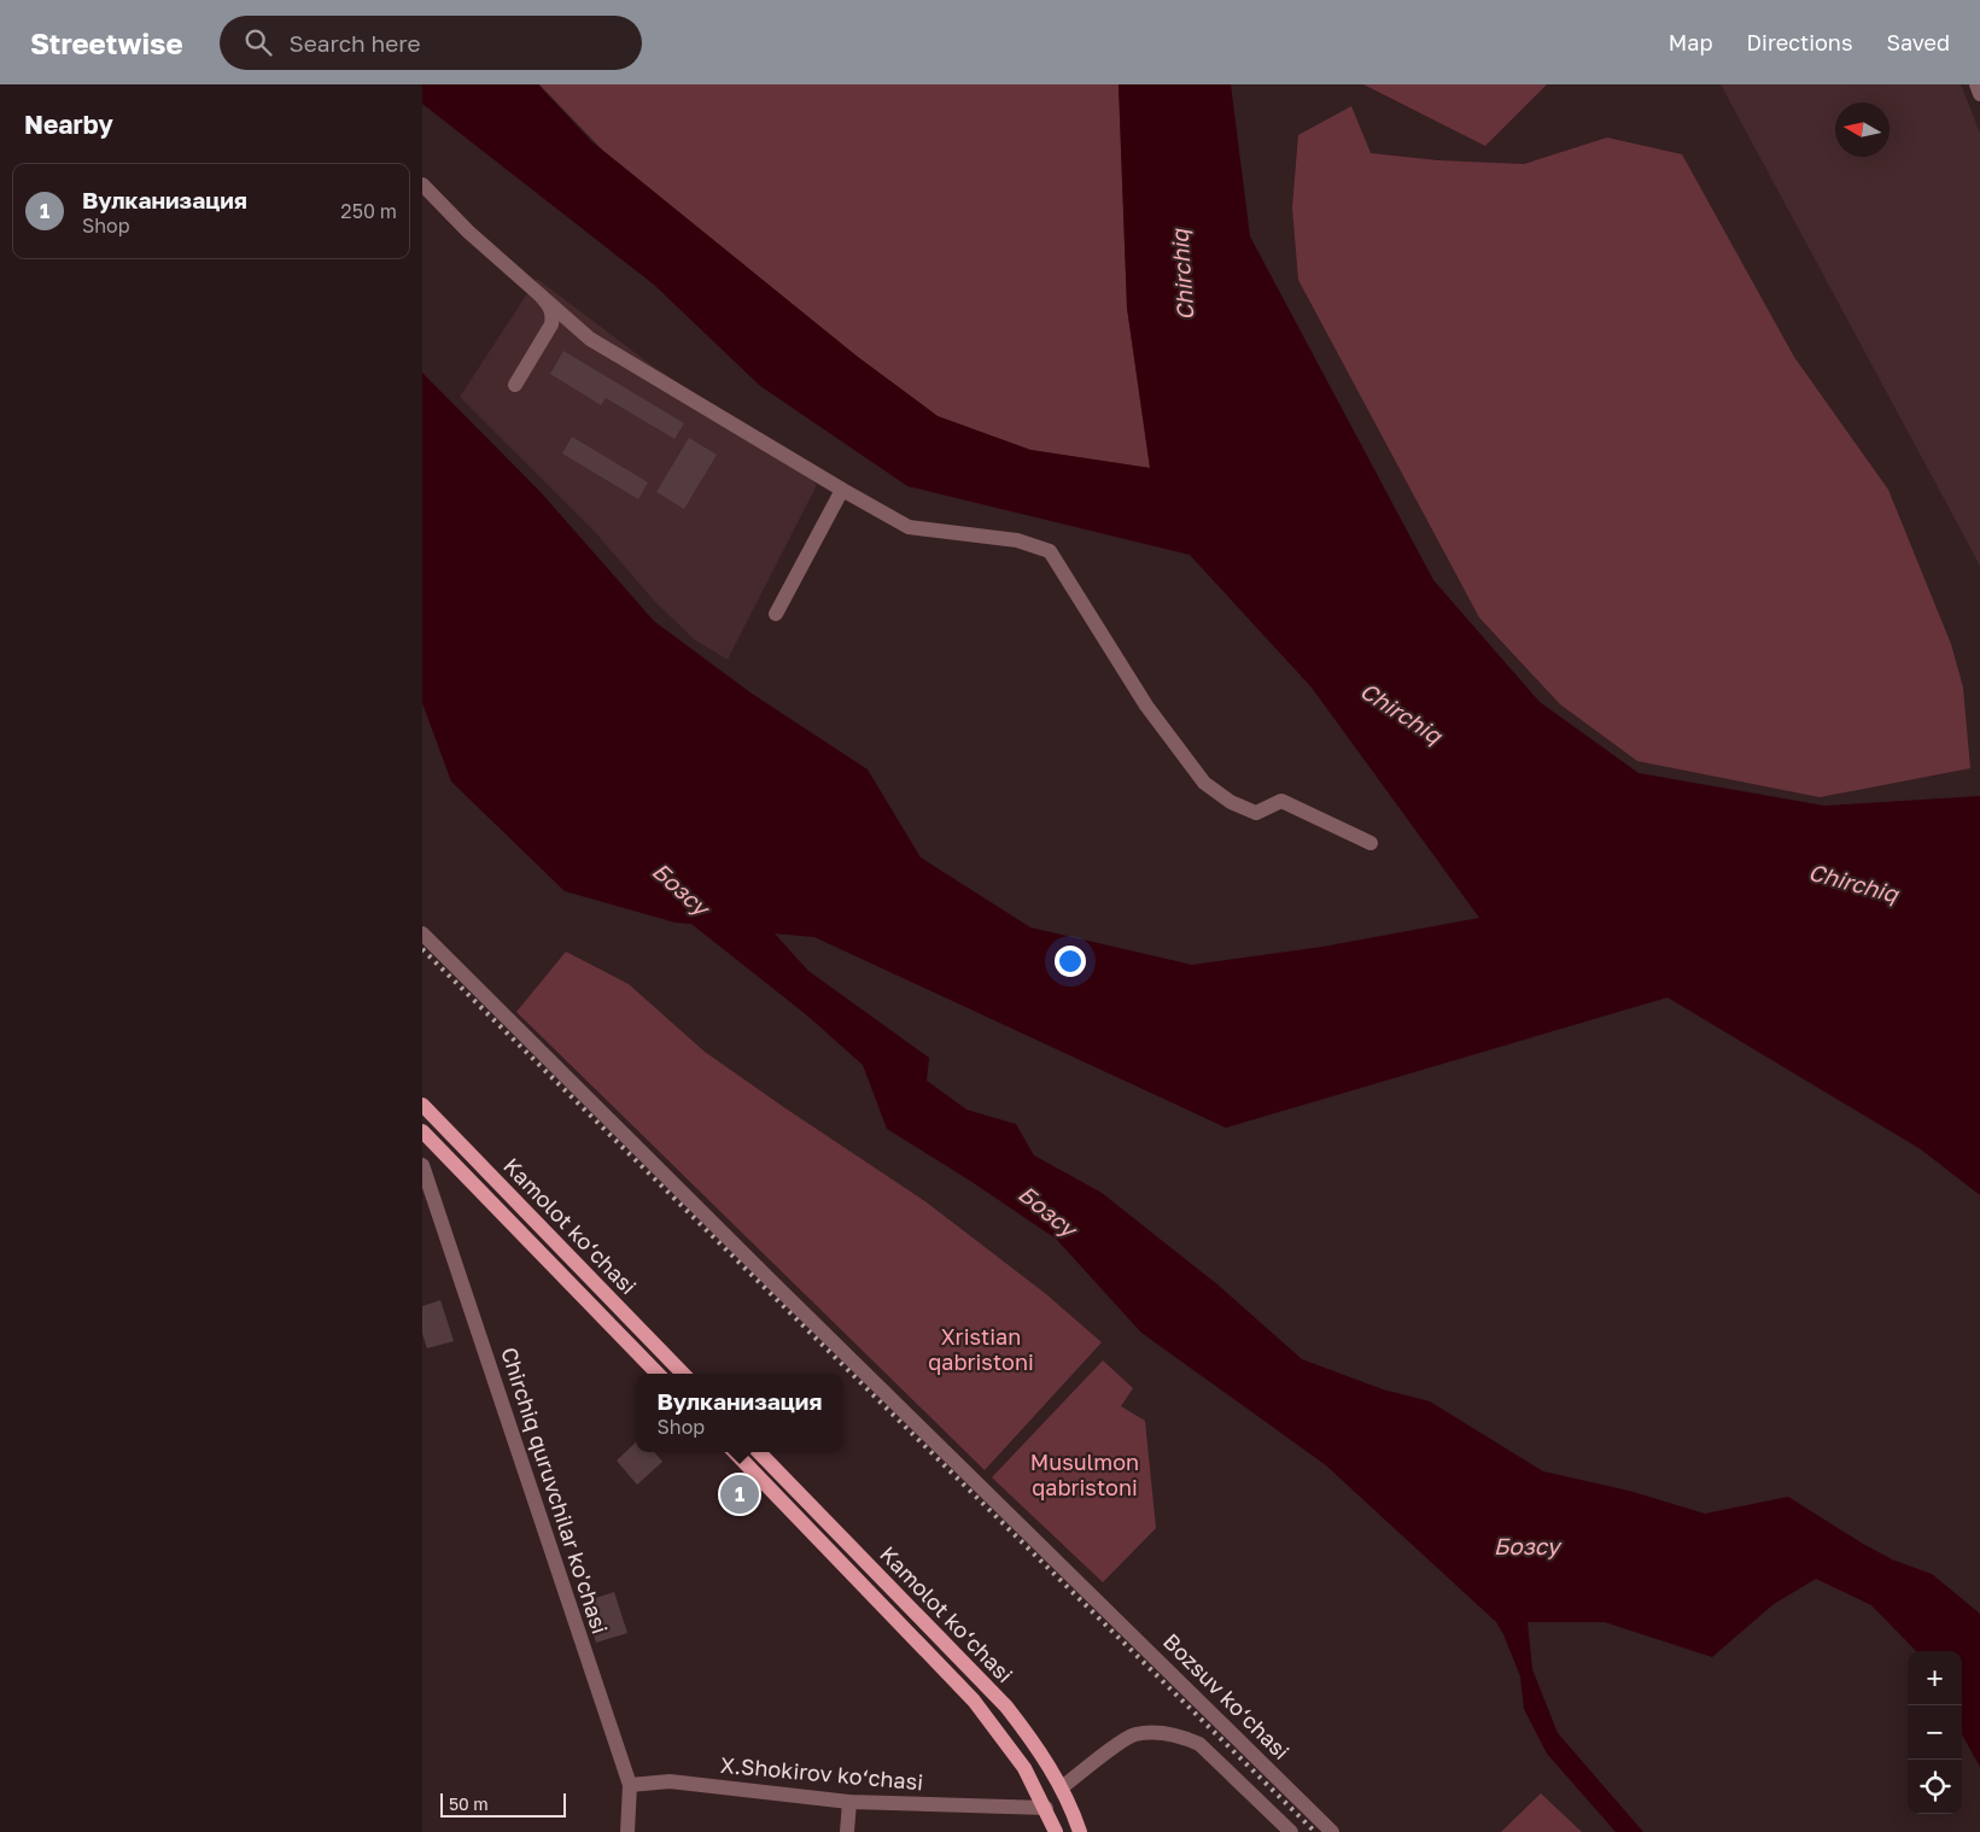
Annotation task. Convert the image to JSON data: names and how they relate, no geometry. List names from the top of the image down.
{
  "streets": {
    "main road": ["Kamolot ko‘chasi"],
    "street": ["Chirchiq quruvchilar ko'chasi", "Bozsuv ko‘chasi", "X.Shokirov ko‘chasi"]
  },
  "crossings": [
    ["Chirchiq quruvchilar ko'chasi", "X.Shokirov ko‘chasi"]
  ],
  "water": ["Chirchiq", "Бозсу"],
  "parks": ["Xristian qabristoni", "Musulmon qabristoni"],
  "scale_bar": "50 m",
  "north": "left",
  "page": {
    "header": "Streetwise",
    "search": "Search here",
    "nav": ["Map", "Directions", "Saved"],
    "heading": "Nearby",
    "list": [
      {
        "mark": "1",
        "name": "Вулканизация",
        "note": "Shop",
        "value": "250 m"
      }
    ],
    "popup": ["Вулканизация", "Shop"],
    "pins": "1",
    "map_buttons": ["+", "−"],
    "scale": "50 m"
  }
}
